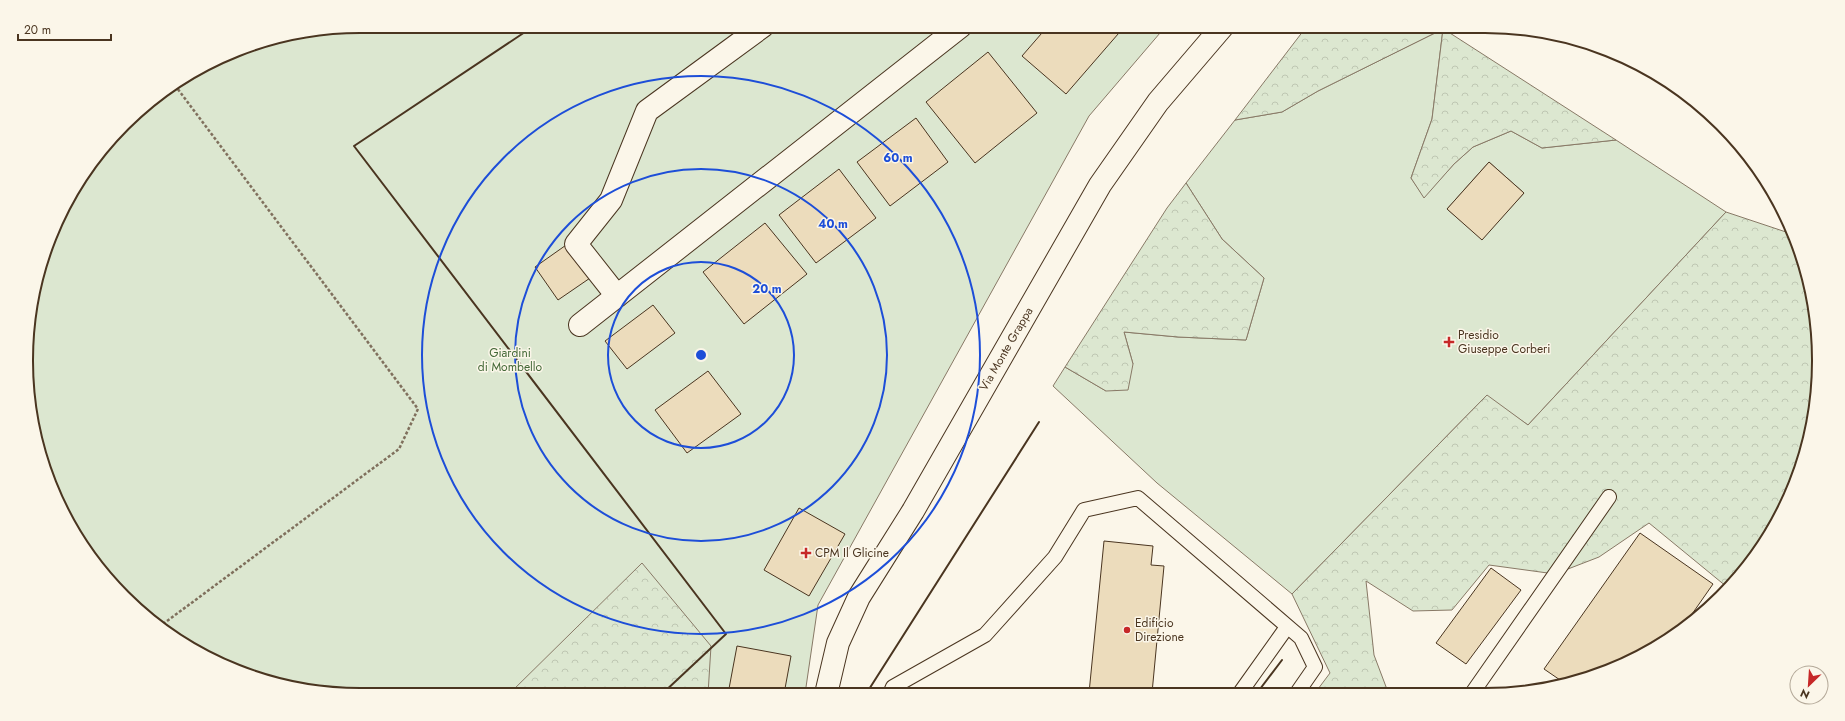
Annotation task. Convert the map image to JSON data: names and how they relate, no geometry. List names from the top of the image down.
{
  "streets": {
    "street": ["Via Monte Grappa"]
  },
  "parks": ["Giardini di Mombello"],
  "places": {
    "health": ["Presidio Giuseppe Corberi", "CPM Il Glicine"],
    "other": ["Edificio Direzione"]
  },
  "scale_bar": "20 m",
  "north": "bottom left",
  "rings": ["60 m", "40 m", "20 m"]
}
